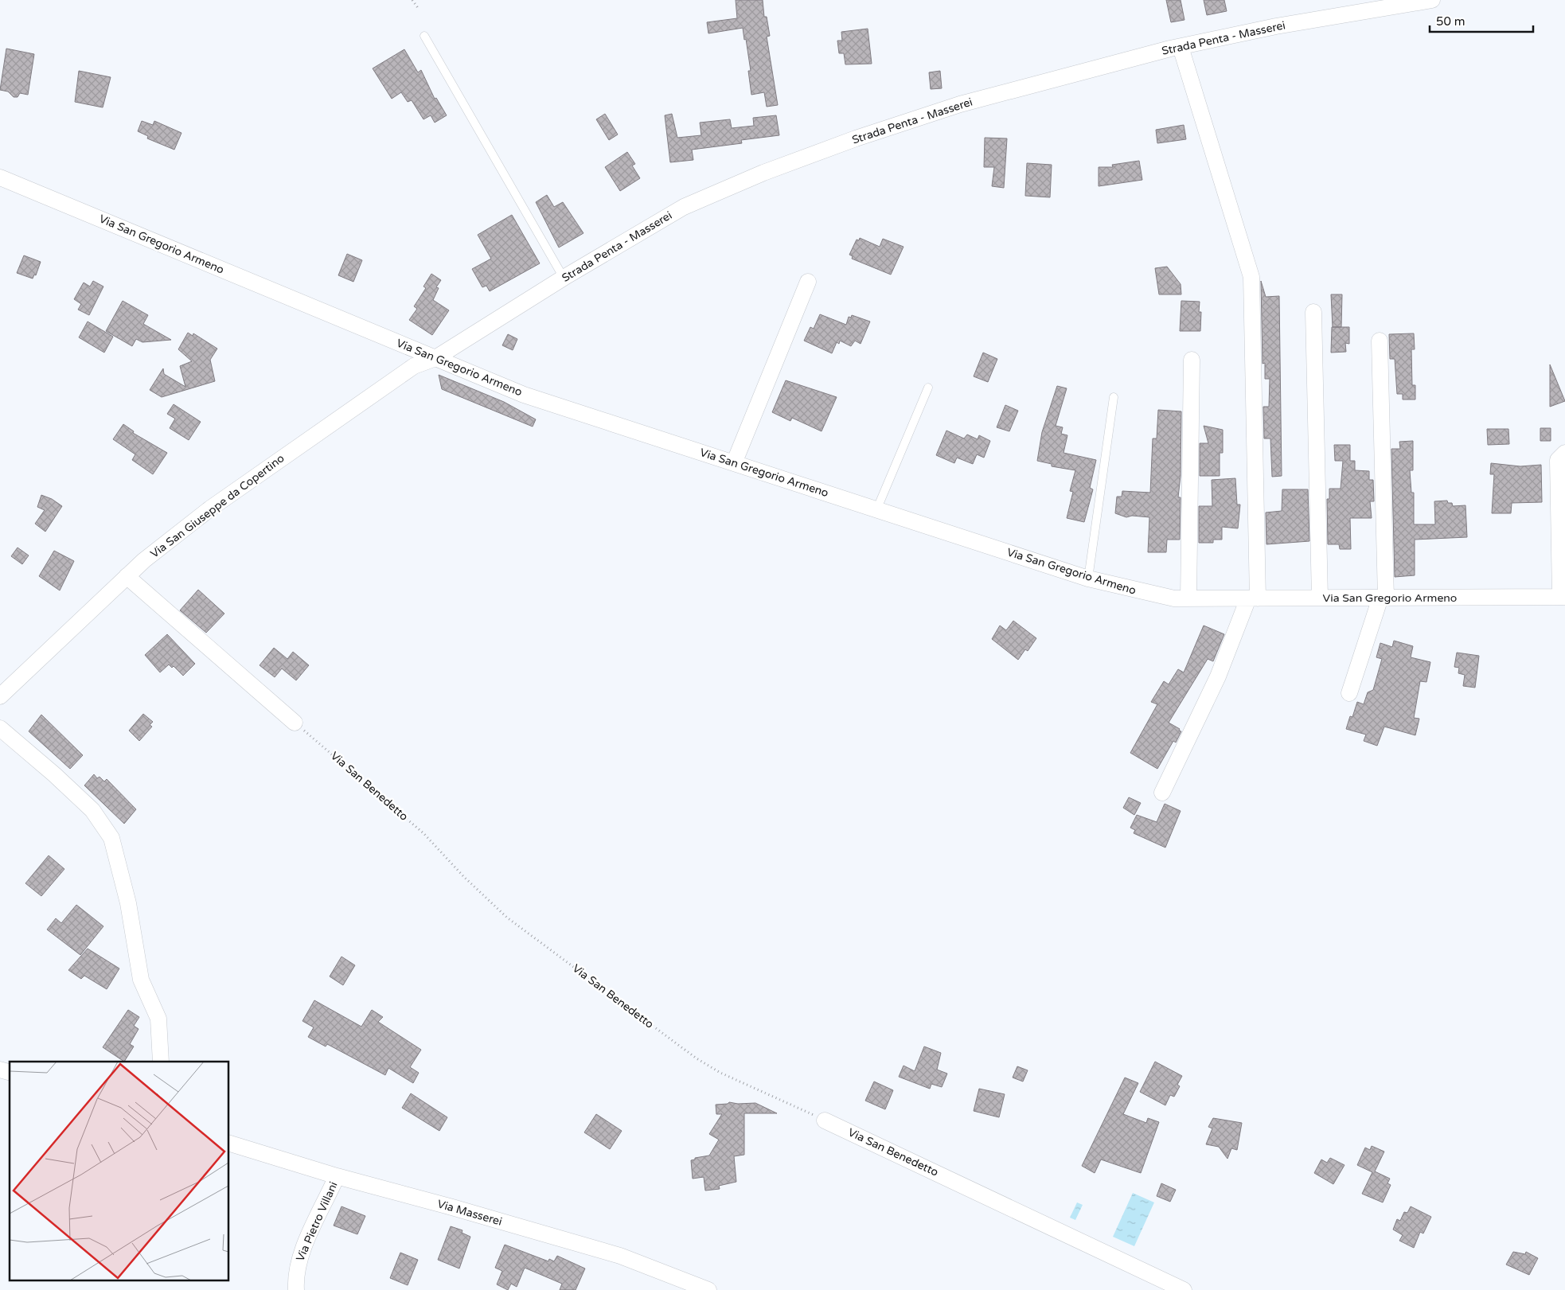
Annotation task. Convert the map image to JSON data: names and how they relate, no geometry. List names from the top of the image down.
{
  "streets": {
    "street": [
      "Strada Penta - Masserei",
      "Via San Gregorio Armeno",
      "Via San Giuseppe da Copertino",
      "Via San Benedetto",
      "Via Masserei",
      "Via Pietro Villani"
    ]
  },
  "crossings": [
    ["Strada Penta - Masserei", "Via San Gregorio Armeno"],
    ["Strada Penta - Masserei", "Via San Giuseppe da Copertino"],
    ["Via San Gregorio Armeno", "Via San Giuseppe da Copertino"],
    ["Via Masserei", "Via Pietro Villani"]
  ],
  "scale_bar": "50 m"
}
